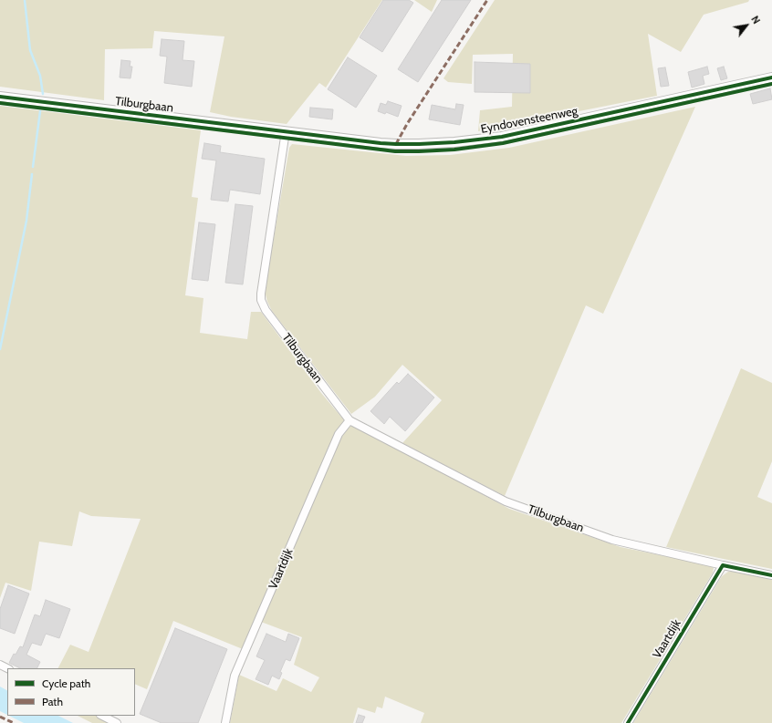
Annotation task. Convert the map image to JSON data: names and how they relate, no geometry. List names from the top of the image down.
{
  "streets": {
    "street": ["Tilburgbaan", "Eyndovensteenweg", "Vaartdijk"]
  },
  "crossings": [
    ["Tilburgbaan", "Eyndovensteenweg"],
    ["Tilburgbaan", "Vaartdijk"]
  ],
  "legend": ["Cycle path", "Path"],
  "north": "top right"
}
